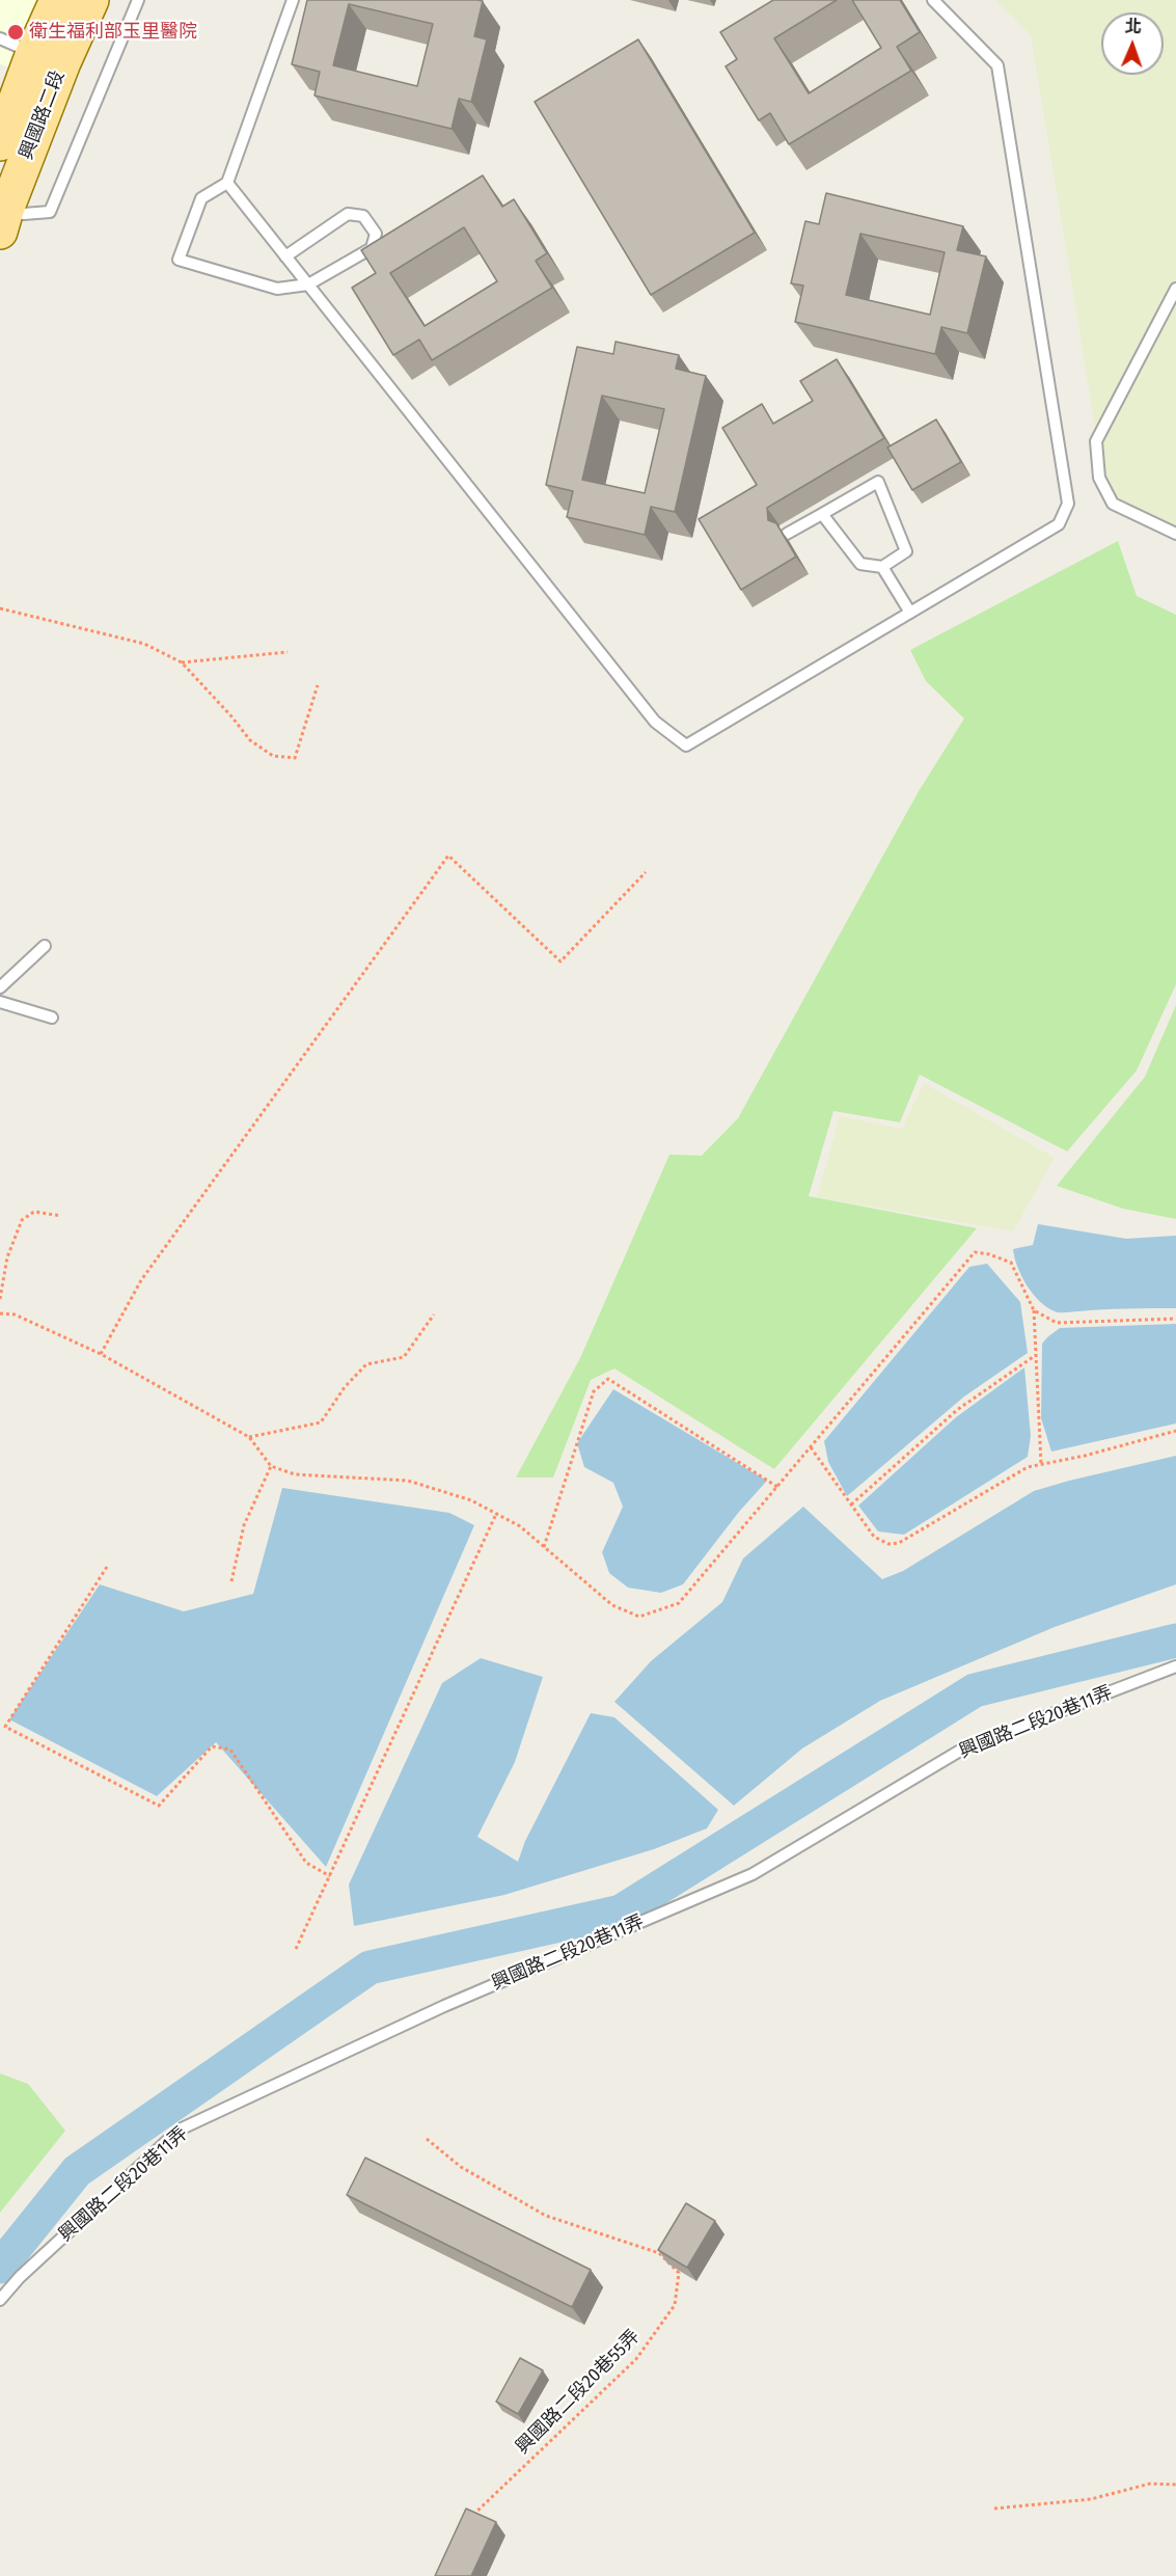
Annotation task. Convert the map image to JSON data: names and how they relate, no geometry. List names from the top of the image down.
{
  "streets": {
    "main road": ["興國路二段"],
    "lane": ["興國路二段20巷11弄"],
    "path": ["興國路二段20巷55弄"]
  },
  "places": ["衛生福利部玉里醫院"],
  "north": "top"
}
